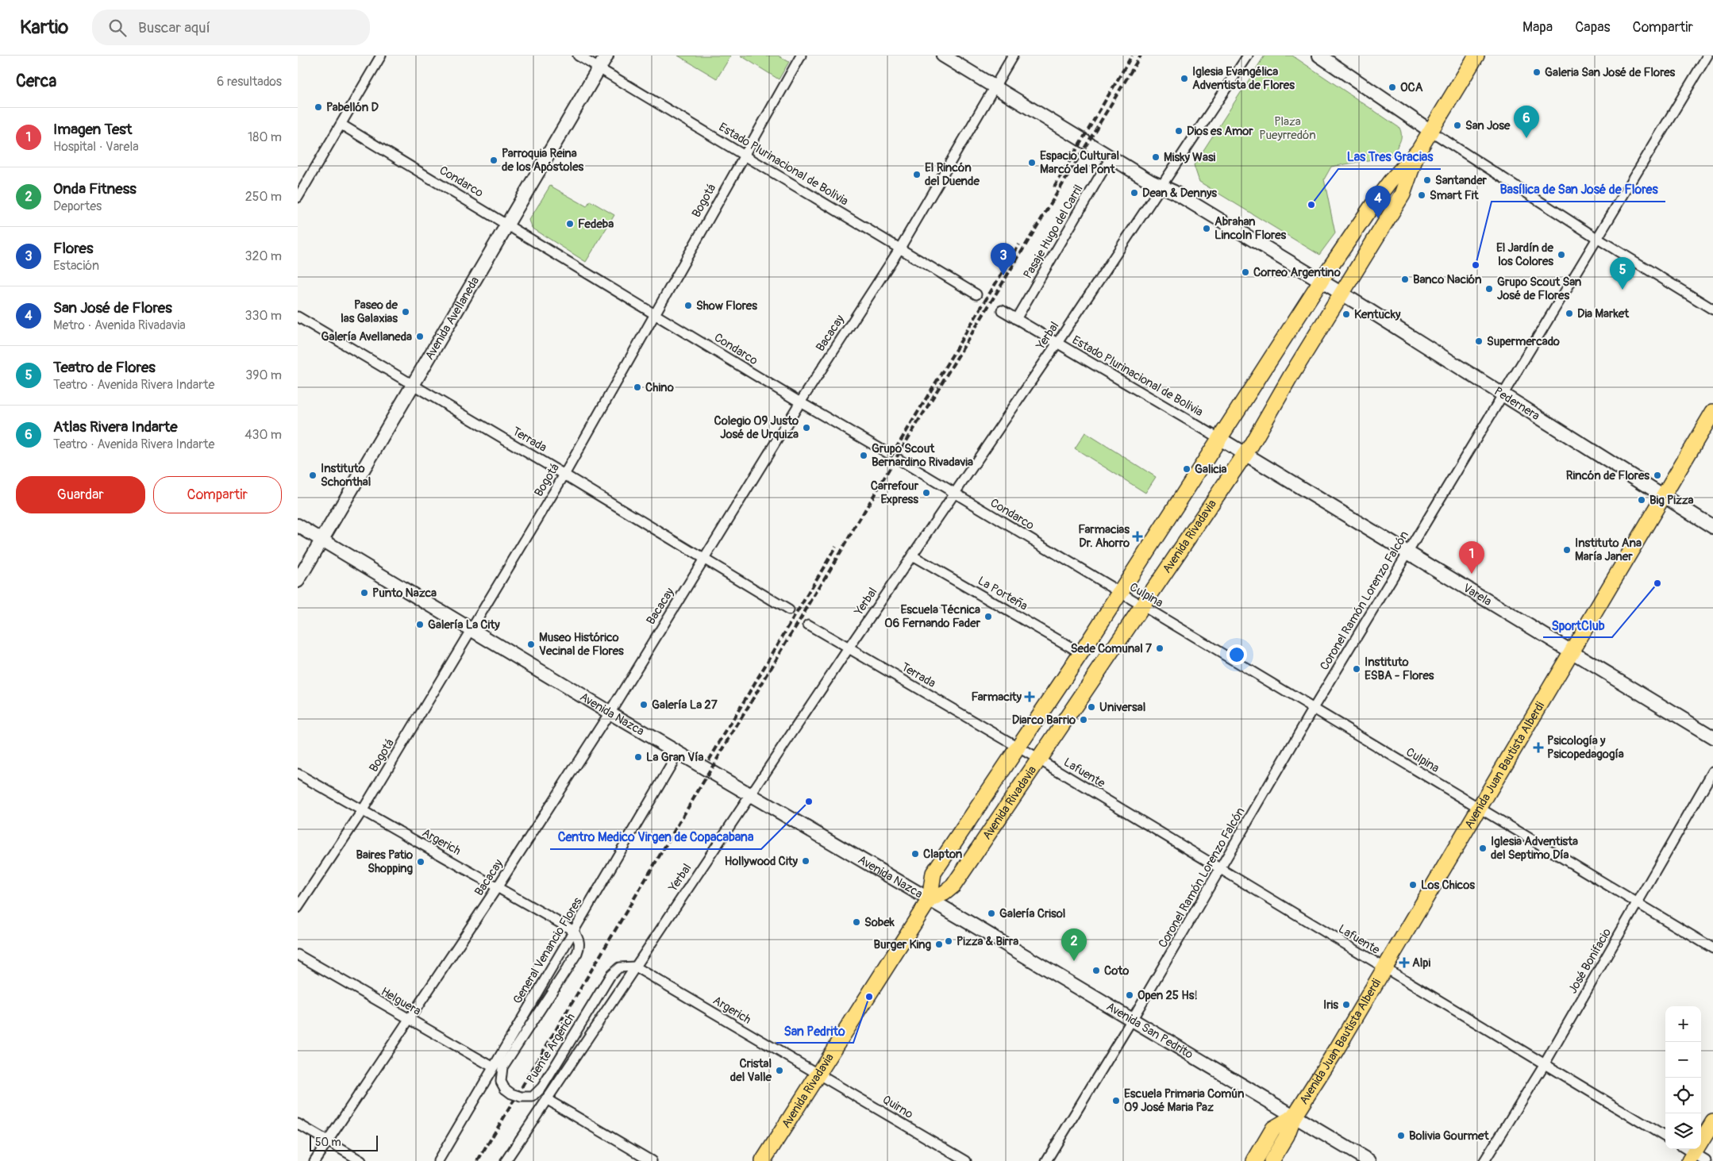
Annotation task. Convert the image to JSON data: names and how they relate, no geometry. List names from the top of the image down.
{
  "streets": {
    "main road": [
      "Avenida Avellaneda",
      "Pedernera",
      "Avenida Rivadavia",
      "Varela",
      "Avenida Nazca",
      "Avenida Juan Bautista Alberdi",
      "Avenida San Pedrito"
    ],
    "street": [
      "Estado Plurinacional de Bolivia",
      "Condarco",
      "Bogotá",
      "Pasaje Hugo del Carril",
      "Bacacay",
      "Yerbal",
      "Terrada",
      "La Porteña",
      "Culpina",
      "Coronel Ramón Lorenzo Falcón",
      "Lafuente",
      "Argerich",
      "General Venancio Flores",
      "José Bonifacio",
      "Helguera",
      "Puente Argerich",
      "Quirno"
    ]
  },
  "crossings": [
    ["Estado Plurinacional de Bolivia", "Bogotá"],
    ["Estado Plurinacional de Bolivia", "Pasaje Hugo del Carril"],
    ["Estado Plurinacional de Bolivia", "Avenida Avellaneda"],
    ["Estado Plurinacional de Bolivia", "Bacacay"],
    ["Estado Plurinacional de Bolivia", "Yerbal"],
    ["Estado Plurinacional de Bolivia", "Avenida Rivadavia"],
    ["Estado Plurinacional de Bolivia", "Varela"],
    ["Condarco", "Bogotá"],
    ["Condarco", "Avenida Avellaneda"],
    ["Condarco", "Bacacay"],
    ["Condarco", "Yerbal"],
    ["Condarco", "Avenida Rivadavia"],
    ["Condarco", "Culpina"],
    ["Bogotá", "Terrada"],
    ["Bogotá", "Avenida Nazca"],
    ["Bogotá", "Argerich"],
    ["Pasaje Hugo del Carril", "Pedernera"],
    ["Avenida Avellaneda", "Terrada"],
    ["Avenida Avellaneda", "Avenida Nazca"],
    ["Bacacay", "Pedernera"],
    ["Bacacay", "Terrada"],
    ["Bacacay", "Avenida Nazca"],
    ["Bacacay", "Argerich"],
    ["Bacacay", "Helguera"],
    ["Yerbal", "Pedernera"],
    ["Yerbal", "Terrada"],
    ["Yerbal", "La Porteña"],
    ["Yerbal", "Avenida Nazca"],
    ["Yerbal", "Argerich"],
    ["Yerbal", "Puente Argerich"],
    ["Pedernera", "Avenida Rivadavia"],
    ["Pedernera", "Coronel Ramón Lorenzo Falcón"],
    ["Pedernera", "Avenida Juan Bautista Alberdi"],
    ["Terrada", "Avenida Rivadavia"],
    ["Terrada", "Lafuente"],
    ["Avenida Rivadavia", "La Porteña"],
    ["Avenida Rivadavia", "Culpina"],
    ["Avenida Rivadavia", "Varela"],
    ["Avenida Rivadavia", "Avenida Nazca"],
    ["Avenida Rivadavia", "Lafuente"],
    ["Avenida Rivadavia", "Argerich"],
    ["Avenida Rivadavia", "Avenida San Pedrito"],
    ["Avenida Rivadavia", "Quirno"],
    ["Culpina", "Coronel Ramón Lorenzo Falcón"],
    ["Culpina", "Avenida Juan Bautista Alberdi"],
    ["Culpina", "José Bonifacio"],
    ["Varela", "Coronel Ramón Lorenzo Falcón"],
    ["Varela", "Avenida Juan Bautista Alberdi"],
    ["Coronel Ramón Lorenzo Falcón", "Lafuente"],
    ["Coronel Ramón Lorenzo Falcón", "Avenida San Pedrito"],
    ["Avenida Nazca", "General Venancio Flores"],
    ["Avenida Nazca", "Avenida San Pedrito"],
    ["Avenida Juan Bautista Alberdi", "Lafuente"],
    ["Avenida Juan Bautista Alberdi", "Avenida San Pedrito"],
    ["Lafuente", "José Bonifacio"],
    ["Argerich", "General Venancio Flores"],
    ["Argerich", "Puente Argerich"],
    ["Argerich", "Quirno"],
    ["General Venancio Flores", "Helguera"],
    ["General Venancio Flores", "Puente Argerich"]
  ],
  "parks": ["Plaza Pueyrredón"],
  "places": {
    "other": [
      "Galeria San José de Flores",
      "Iglesia Evangélica Adventista de Flores",
      "OCA",
      "Pabellón D",
      "San Jose",
      "Dios es Amor",
      "Misky Wasi",
      "Parroquia Reina de los Apóstoles",
      "Espacio Cultural Marcó del Pont",
      "El Rincón del Duende",
      "Santander",
      "Dean & Dennys",
      "Smart Fit",
      "Las Tres Gracias",
      "Fedeba",
      "Abrahan Lincoln Flores",
      "El Jardín de los Colores",
      "Basílica de San José de Flores",
      "Correo Argentino",
      "Banco Nación",
      "Grupo Scout San José de Flores",
      "Show Flores",
      "Paseo de las Galaxias",
      "Dia Market",
      "Kentucky",
      "Galería Avellaneda",
      "Supermercado",
      "Chino",
      "Colegio 09 Justo José de Urquiza",
      "Grupo Scout Bernardino Rivadavia",
      "Galicia",
      "Instituto Schonthal",
      "Rincón de Flores",
      "Carrefour Express",
      "Big Pizza",
      "Instituto Ana María Janer",
      "SportClub",
      "Punto Nazca",
      "Escuela Técnica 06 Fernando Fader",
      "Galería La City",
      "Museo Histórico Vecinal de Flores",
      "Sede Comunal 7",
      "Instituto ESBA - Flores",
      "Galería La 27",
      "Universal",
      "Diarco Barrio",
      "La Gran Vía",
      "Centro Medico Virgen de Copacabana",
      "Iglesia Adventista del Septimo Día",
      "Clapton",
      "Hollywood City",
      "Baires Patio Shopping",
      "Los Chicos",
      "Galería Crisol",
      "Sobek",
      "Pizza & Birra",
      "Burger King",
      "Coto",
      "Open 25 Hs!",
      "San Pedrito",
      "Iris",
      "Cristal del Valle",
      "Escuela Primaria Común 09 José Maria Paz",
      "Bolivia Gourmet"
    ],
    "health": [
      "Farmacias Dr. Ahorro",
      "Farmacity",
      "Psicología y Psicopedagogía",
      "Alpi"
    ]
  },
  "scale_bar": "50 m",
  "page": {
    "header": "Kartio",
    "search": "Buscar aquí",
    "nav": ["Mapa", "Capas", "Compartir"],
    "heading": ["Cerca", "6 resultados"],
    "pins": [
      "6",
      "4",
      "3",
      "5",
      "1",
      "2"
    ],
    "list": [
      {
        "mark": "1",
        "name": "Imagen Test",
        "note": "Hospital · Varela",
        "value": "180 m"
      },
      {
        "mark": "2",
        "name": "Onda Fitness",
        "note": "Deportes",
        "value": "250 m"
      },
      {
        "mark": "3",
        "name": "Flores",
        "note": "Estación",
        "value": "320 m"
      },
      {
        "mark": "4",
        "name": "San José de Flores",
        "note": "Metro · Avenida Rivadavia",
        "value": "330 m"
      },
      {
        "mark": "5",
        "name": "Teatro de Flores",
        "note": "Teatro · Avenida Rivera Indarte",
        "value": "390 m"
      },
      {
        "mark": "6",
        "name": "Atlas Rivera Indarte",
        "note": "Teatro · Avenida Rivera Indarte",
        "value": "430 m"
      }
    ],
    "buttons": ["Guardar", "Compartir"],
    "map_buttons": ["+", "−"],
    "scale": "50 m"
  }
}
